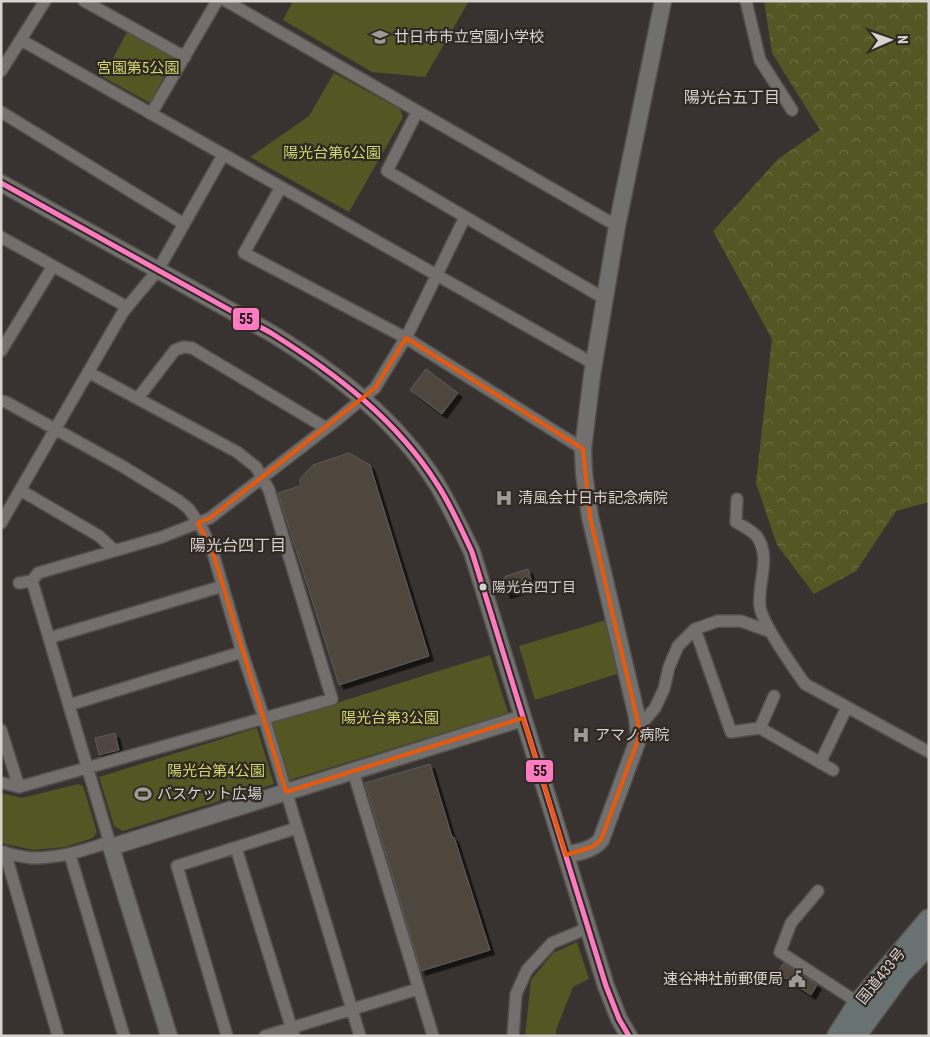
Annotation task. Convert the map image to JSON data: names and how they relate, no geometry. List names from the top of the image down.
{
  "streets": {
    "highway": ["国道433号"]
  },
  "districts": ["陽光台五丁目", "陽光台四丁目"],
  "parks": [
    "宮園第5公園",
    "陽光台第6公園",
    "陽光台第3公園",
    "陽光台第4公園"
  ],
  "places": {
    "school or university": ["廿日市市立宮園小学校"],
    "hospital": ["清風会廿日市記念病院", "アマノ病院"],
    "other": ["陽光台四丁目"],
    "sports": ["バスケット広場"],
    "public building": ["速谷神社前郵便局"]
  },
  "lines": ["transit line 55"],
  "north": "right"
}
